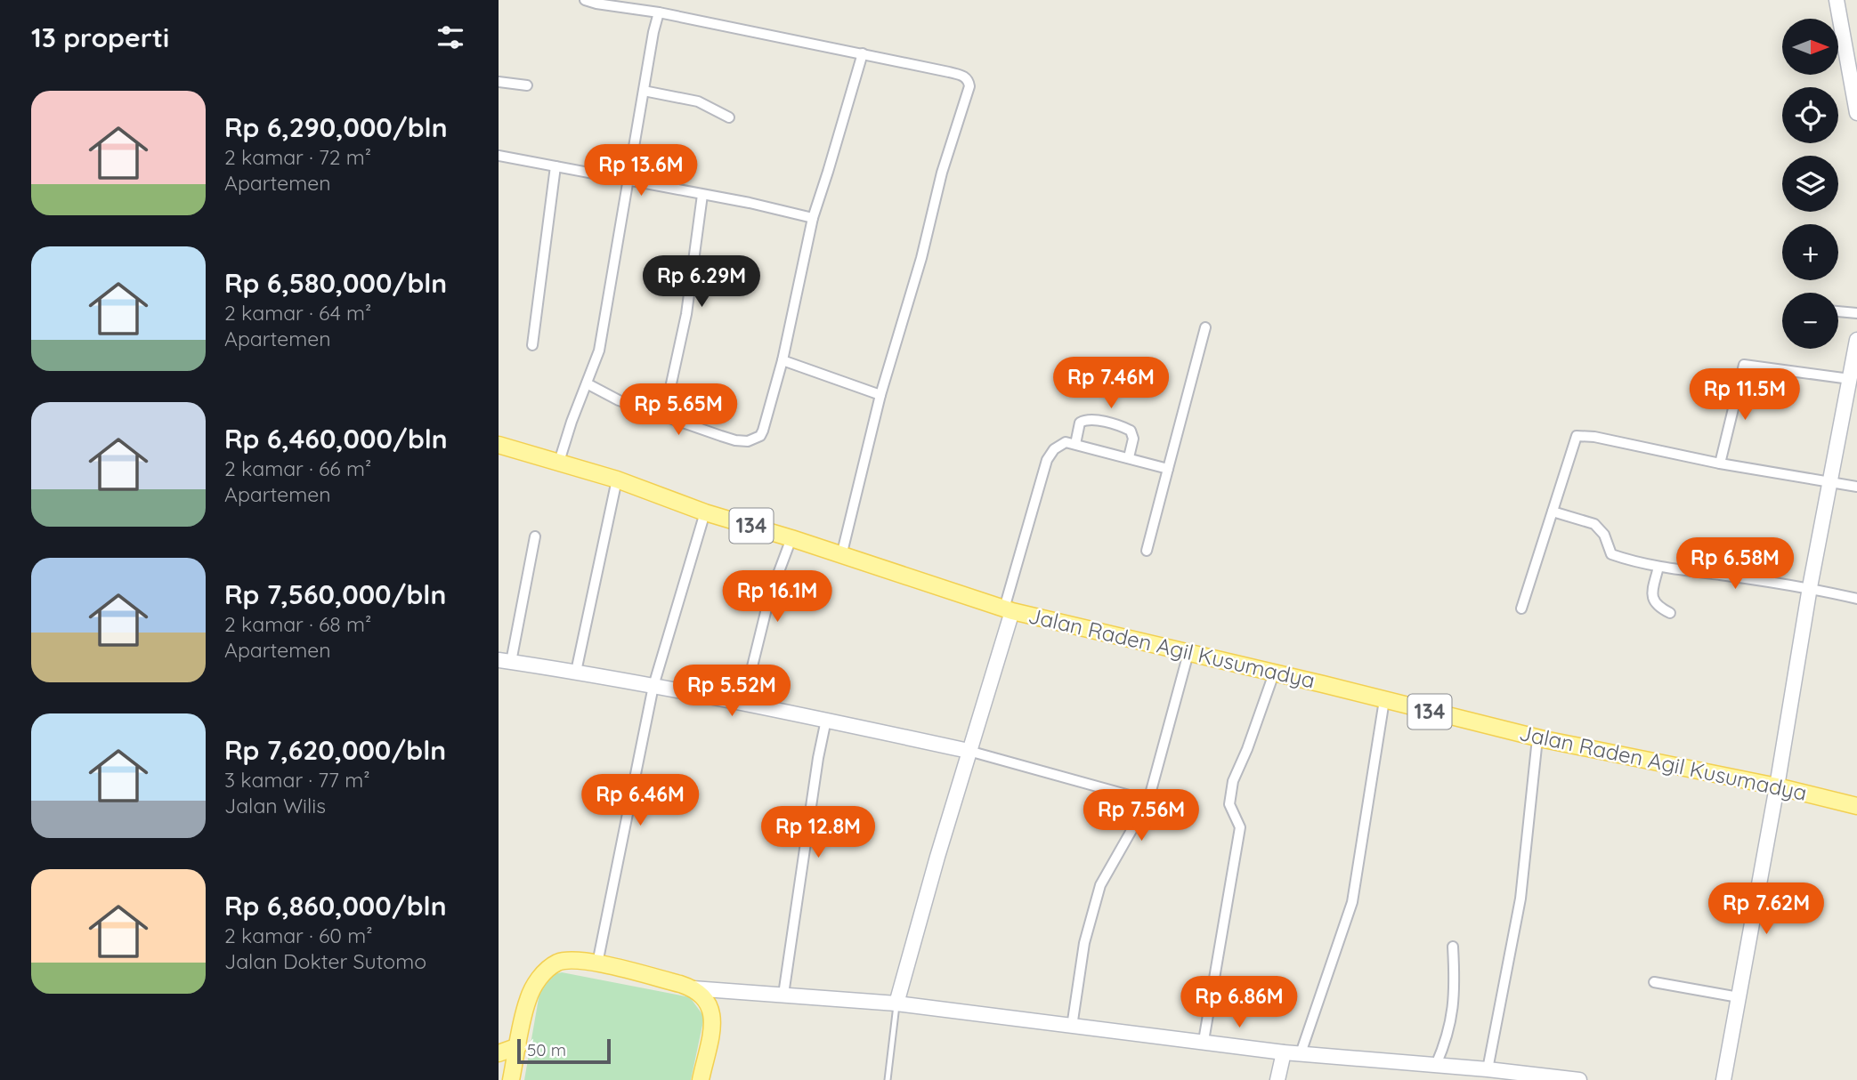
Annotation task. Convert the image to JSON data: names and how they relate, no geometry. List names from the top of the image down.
{
  "streets": {
    "main road": ["134", "Jalan Raden Agil Kusumadya"]
  },
  "scale_bar": "50 m",
  "north": "right",
  "page": {
    "heading": "13 properti",
    "map_buttons": ["+", "−"],
    "list": [
      {
        "name": "Rp 6,290,000/bln",
        "note": "2 kamar · 72 m² · Apartemen"
      },
      {
        "name": "Rp 6,580,000/bln",
        "note": "2 kamar · 64 m² · Apartemen"
      },
      {
        "name": "Rp 6,460,000/bln",
        "note": "2 kamar · 66 m² · Apartemen"
      },
      {
        "name": "Rp 7,560,000/bln",
        "note": "2 kamar · 68 m² · Apartemen"
      },
      {
        "name": "Rp 7,620,000/bln",
        "note": "3 kamar · 77 m² · Jalan Wilis"
      },
      {
        "name": "Rp 6,860,000/bln",
        "note": "2 kamar · 60 m² · Jalan Dokter Sutomo"
      }
    ],
    "price": [
      "Rp 13.6M",
      "Rp 6.29M",
      "Rp 7.46M",
      "Rp 11.5M",
      "Rp 5.65M",
      "Rp 6.58M",
      "Rp 16.1M",
      "Rp 5.52M",
      "Rp 6.46M",
      "Rp 7.56M",
      "Rp 12.8M",
      "Rp 7.62M",
      "Rp 6.86M"
    ],
    "scale": "50 m"
  }
}
